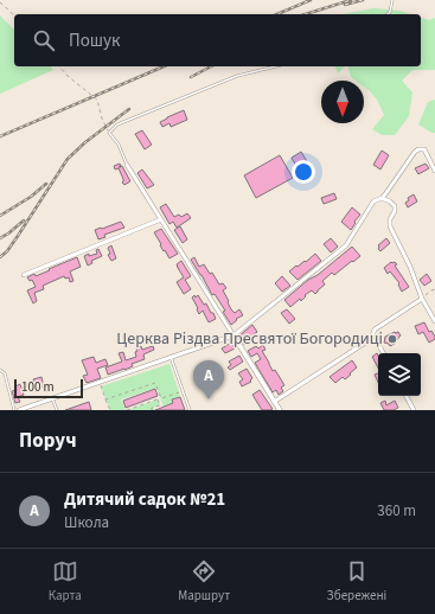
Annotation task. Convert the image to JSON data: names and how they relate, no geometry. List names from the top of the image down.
{
  "places": ["Церква Різдва Пресвятої Богородиці"],
  "scale_bar": "100 m",
  "north": "bottom",
  "page": {
    "search": "Пошук",
    "pins": "A",
    "scale": "100 m",
    "heading": "Поруч",
    "list": [
      {
        "mark": "A",
        "name": "Дитячий садок №21",
        "note": "Школа",
        "value": "360 m"
      }
    ],
    "nav": ["Карта", "Маршрут", "Збережені"]
  }
}
